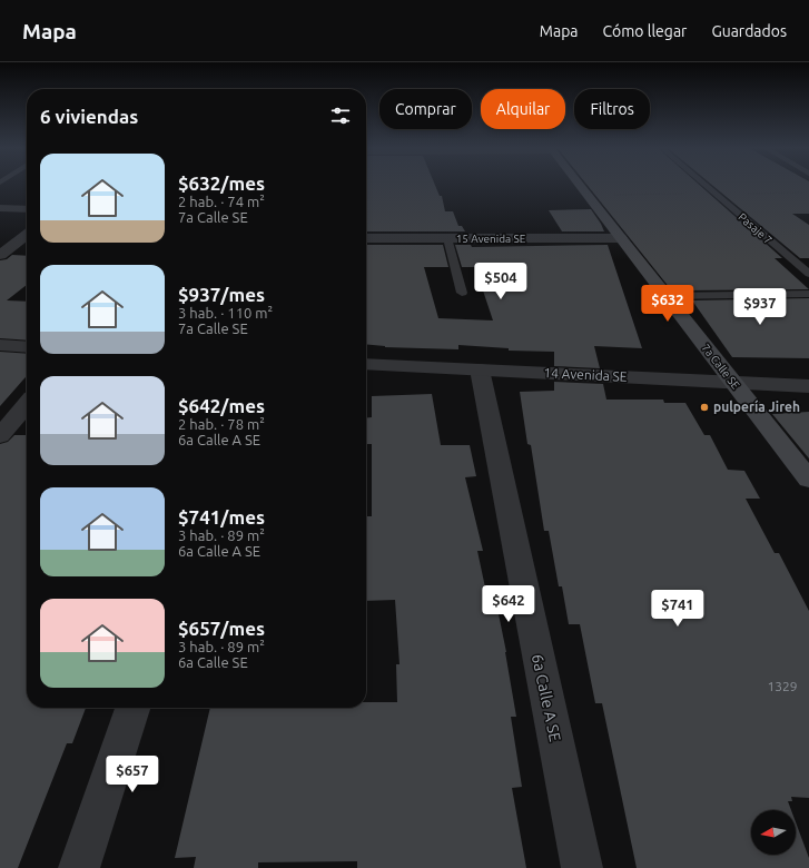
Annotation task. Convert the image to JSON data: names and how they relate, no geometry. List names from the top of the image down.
{
  "streets": {
    "main road": ["7a Calle SE"],
    "street": ["15 Avenida SE", "14 Avenida SE", "6a Calle A SE"],
    "lane": ["Pasaje 7"]
  },
  "crossings": [
    ["15 Avenida SE", "7a Calle SE"],
    ["7a Calle SE", "14 Avenida SE"],
    ["14 Avenida SE", "6a Calle A SE"]
  ],
  "places": ["pulpería Jireh"],
  "house_numbers": ["1329"],
  "north": "left",
  "page": {
    "header": "Mapa",
    "nav": ["Mapa", "Cómo llegar", "Guardados"],
    "chip": ["Comprar", "Alquilar", "Filtros"],
    "heading": "6 viviendas",
    "list": [
      {
        "name": "$632/mes",
        "note": "2 hab. · 74 m² · 7a Calle SE"
      },
      {
        "name": "$937/mes",
        "note": "3 hab. · 110 m² · 7a Calle SE"
      },
      {
        "name": "$642/mes",
        "note": "2 hab. · 78 m² · 6a Calle A SE"
      },
      {
        "name": "$741/mes",
        "note": "3 hab. · 89 m² · 6a Calle A SE"
      },
      {
        "name": "$657/mes",
        "note": "3 hab. · 89 m² · 6a Calle SE"
      }
    ],
    "price": [
      "$504",
      "$632",
      "$937",
      "$642",
      "$741",
      "$657"
    ]
  }
}
